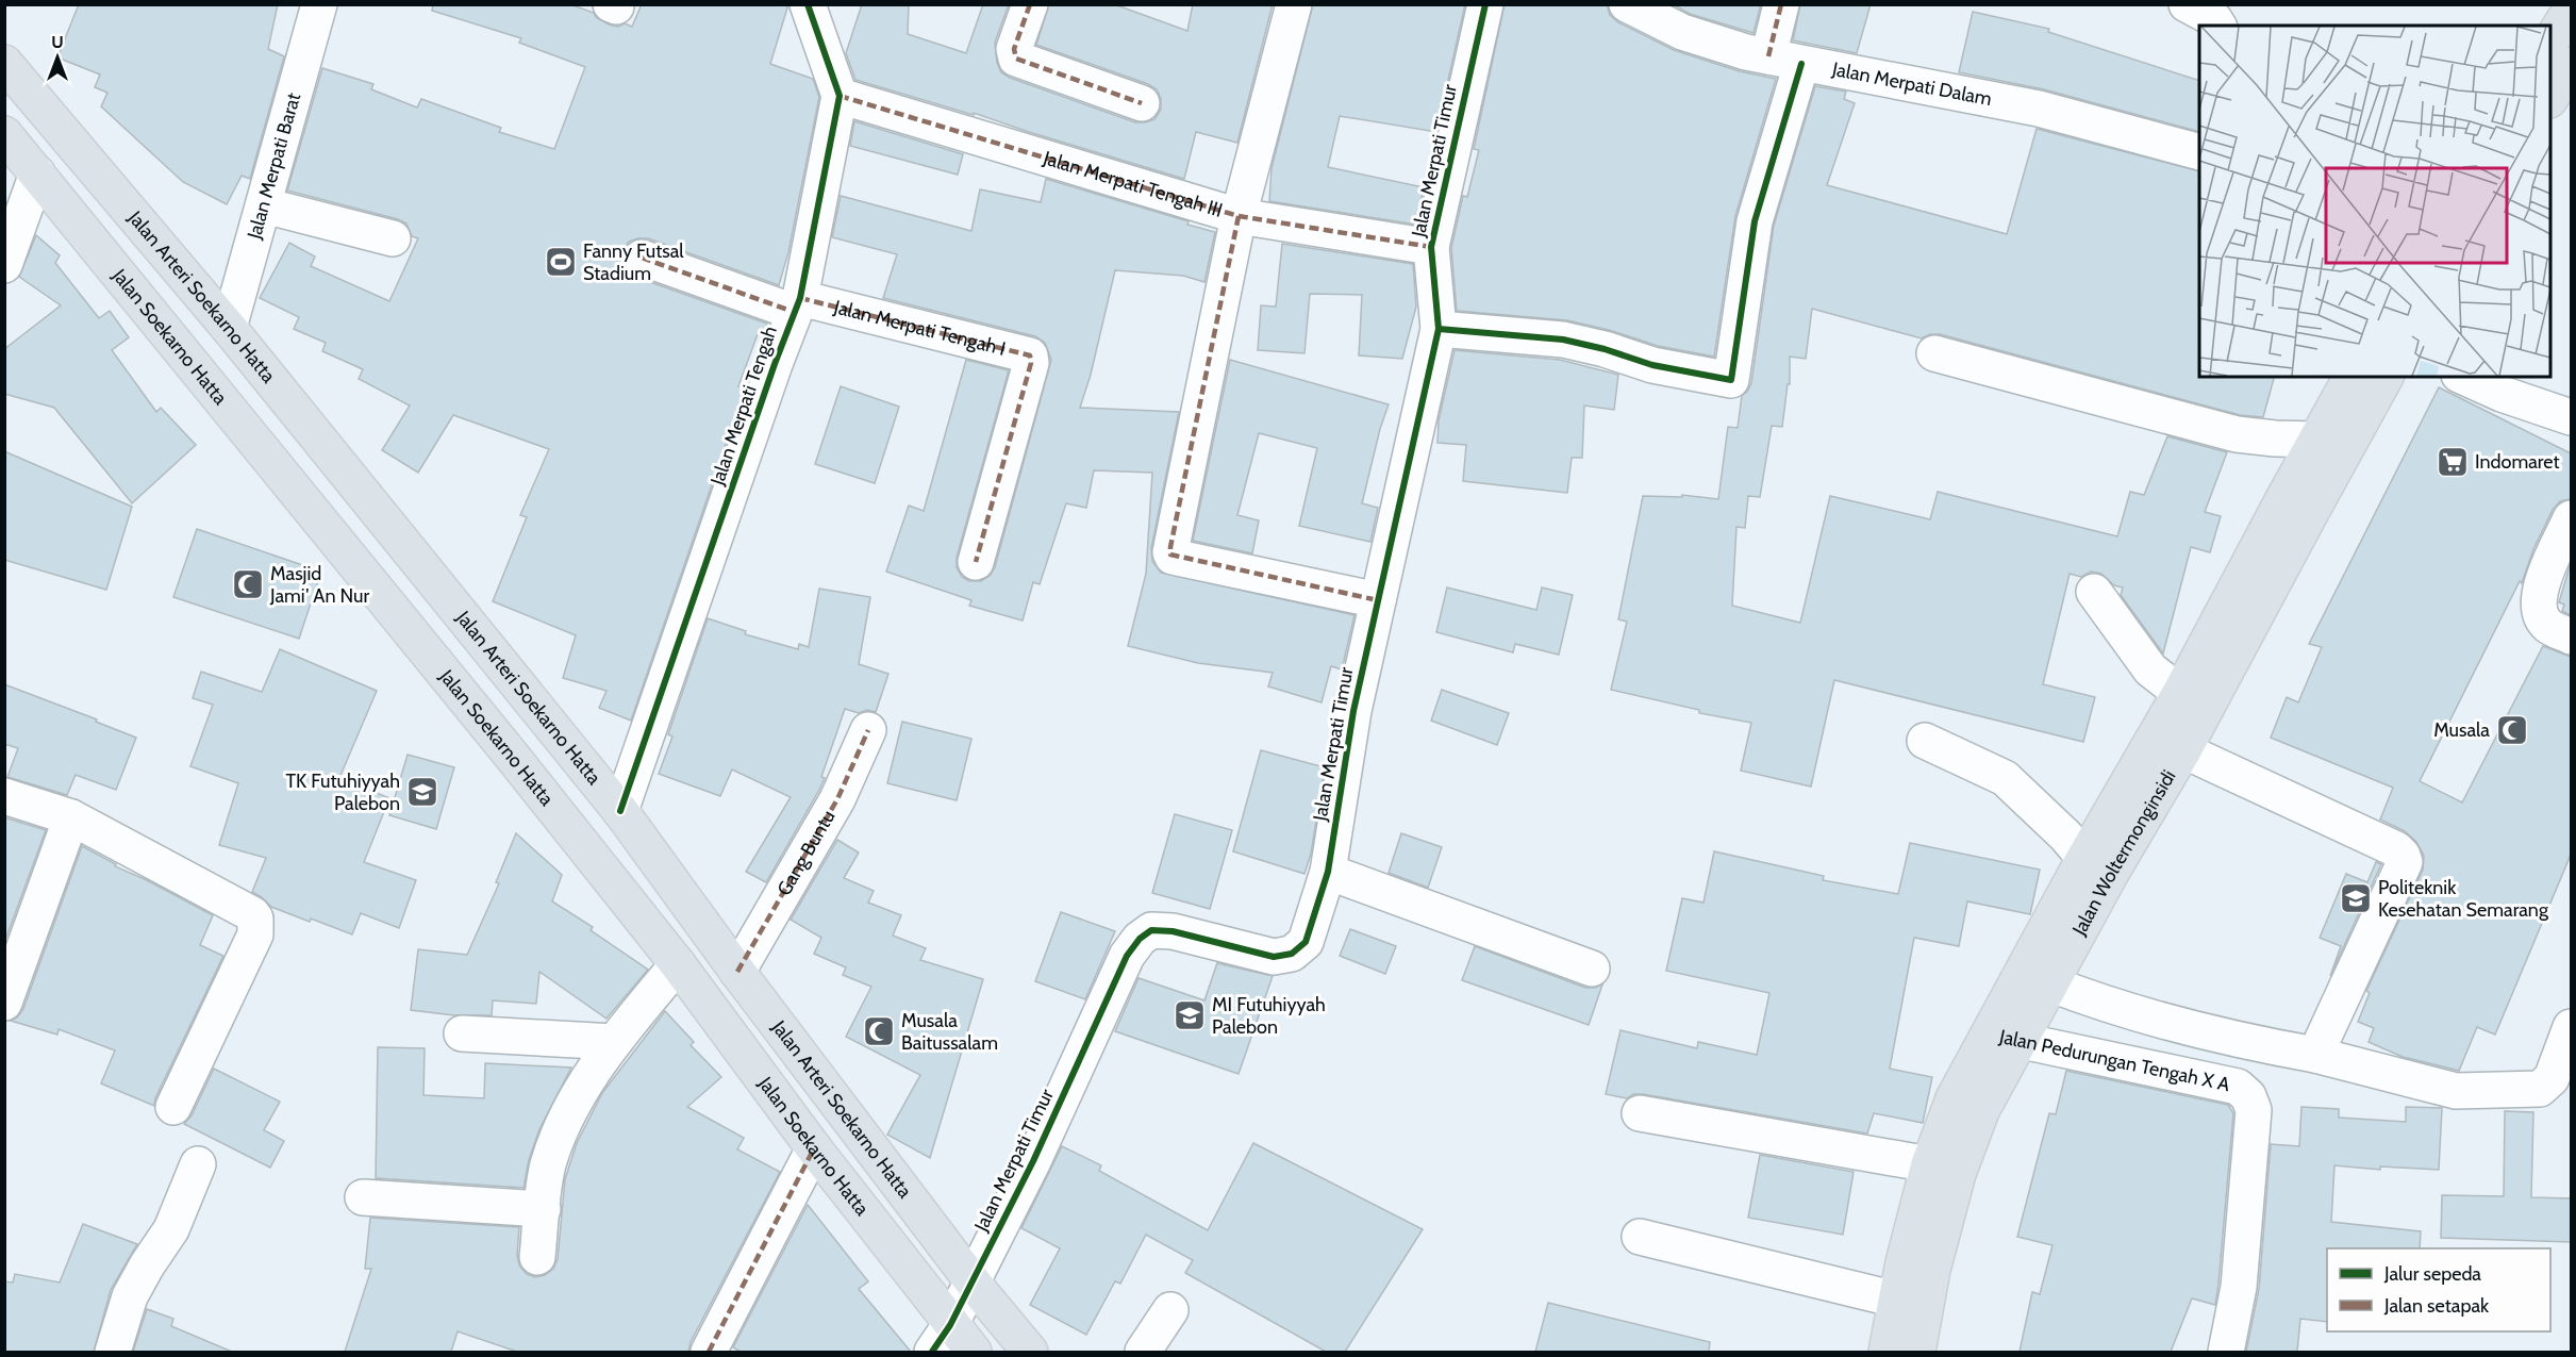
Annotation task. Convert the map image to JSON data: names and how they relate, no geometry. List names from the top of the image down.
{
  "streets": {
    "main road": ["Jalan Arteri Soekarno Hatta", "Jalan Soekarno Hatta", "Jalan Woltermonginsidi"],
    "street": [
      "Jalan Merpati Dalam",
      "Jalan Merpati Timur",
      "Jalan Merpati Barat",
      "Jalan Merpati Tengah III",
      "Jalan Merpati Tengah I",
      "Jalan Merpati Tengah",
      "Gang Buntu",
      "Jalan Pedurungan Tengah X A"
    ]
  },
  "crossings": [
    ["Jalan Merpati Timur", "Jalan Merpati Tengah III"],
    ["Jalan Merpati Timur", "Jalan Arteri Soekarno Hatta"],
    ["Jalan Merpati Timur", "Jalan Soekarno Hatta"],
    ["Jalan Merpati Barat", "Jalan Arteri Soekarno Hatta"],
    ["Jalan Merpati Tengah III", "Jalan Merpati Tengah"],
    ["Jalan Arteri Soekarno Hatta", "Jalan Merpati Tengah"],
    ["Jalan Arteri Soekarno Hatta", "Gang Buntu"],
    ["Jalan Merpati Tengah I", "Jalan Merpati Tengah"],
    ["Jalan Woltermonginsidi", "Jalan Pedurungan Tengah X A"]
  ],
  "places": {
    "sports": ["Fanny Futsal Stadium"],
    "supermarket": ["Indomaret"],
    "mosque": ["Masjid Jami' An Nur", "Musala", "Musala Baitussalam"],
    "school or university": ["TK Futuhiyyah Palebon", "Politeknik Kesehatan Semarang", "MI Futuhiyyah Palebon"]
  },
  "legend": ["Jalur sepeda", "Jalan setapak"],
  "north": "top"
}
